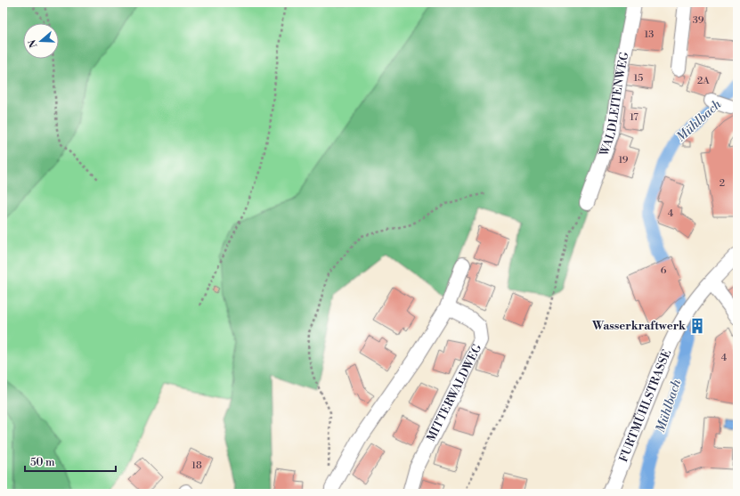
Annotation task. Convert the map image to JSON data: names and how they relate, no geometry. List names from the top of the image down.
{
  "streets": {
    "street": ["WALDLEITENWEG", "MITTERWALDWEG", "FURTMÜHLSTRASSE"]
  },
  "water": ["Mühlbach"],
  "places": {
    "building": ["Wasserkraftwerk"]
  },
  "house_numbers": [
    "39",
    "13",
    "15",
    "2A",
    "17",
    "19",
    "2",
    "4",
    "6",
    "4",
    "18"
  ],
  "scale_bar": "50 m",
  "north": "left"
}
